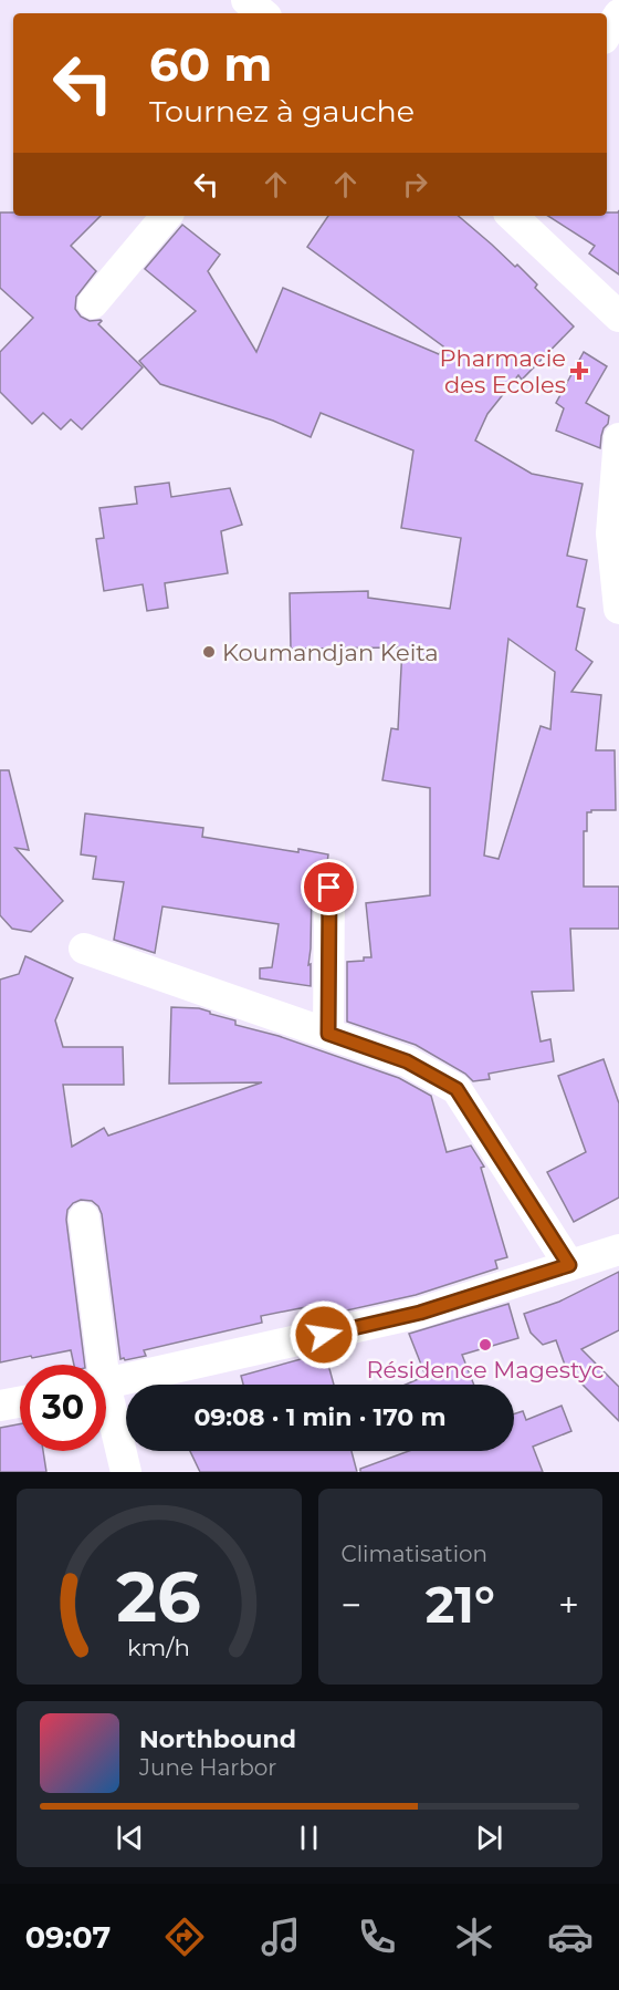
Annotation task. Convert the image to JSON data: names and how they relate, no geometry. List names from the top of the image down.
{
  "places": {
    "health": ["Pharmacie des Ecoles"],
    "other": ["Koumandjan Keita", "Résidence Magestyc"]
  },
  "page": {
    "turn": ["60 m", "Tournez à gauche"],
    "limit": "30",
    "trip": "09:08 · 1 min · 170 m",
    "tile": "Climatisation",
    "heat": ["−", "21°", "+"],
    "song": ["Northbound", "June Harbor"],
    "tabs": "09:07",
    "gauge": ["26", "km/h"]
  }
}
